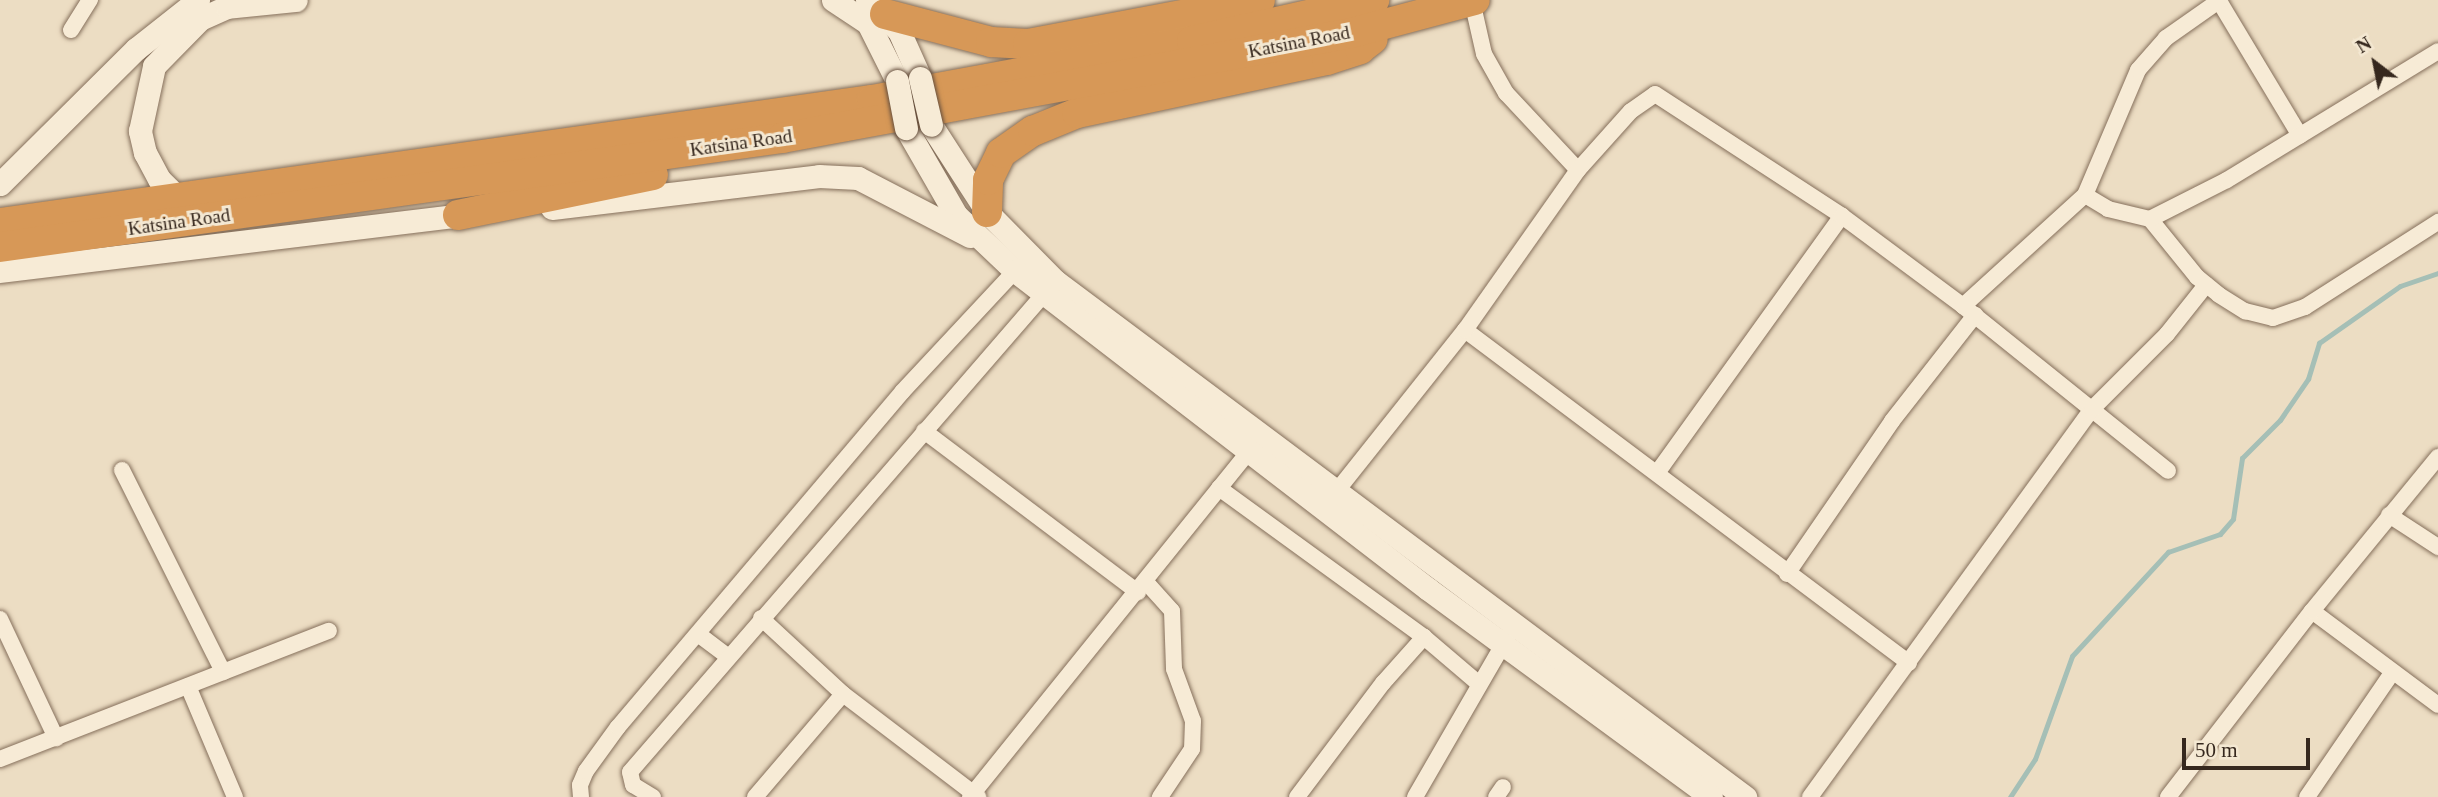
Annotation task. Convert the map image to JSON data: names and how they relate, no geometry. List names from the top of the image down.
{
  "streets": {
    "highway": ["Katsina Road"]
  },
  "scale_bar": "50 m",
  "north": "top left"
}
